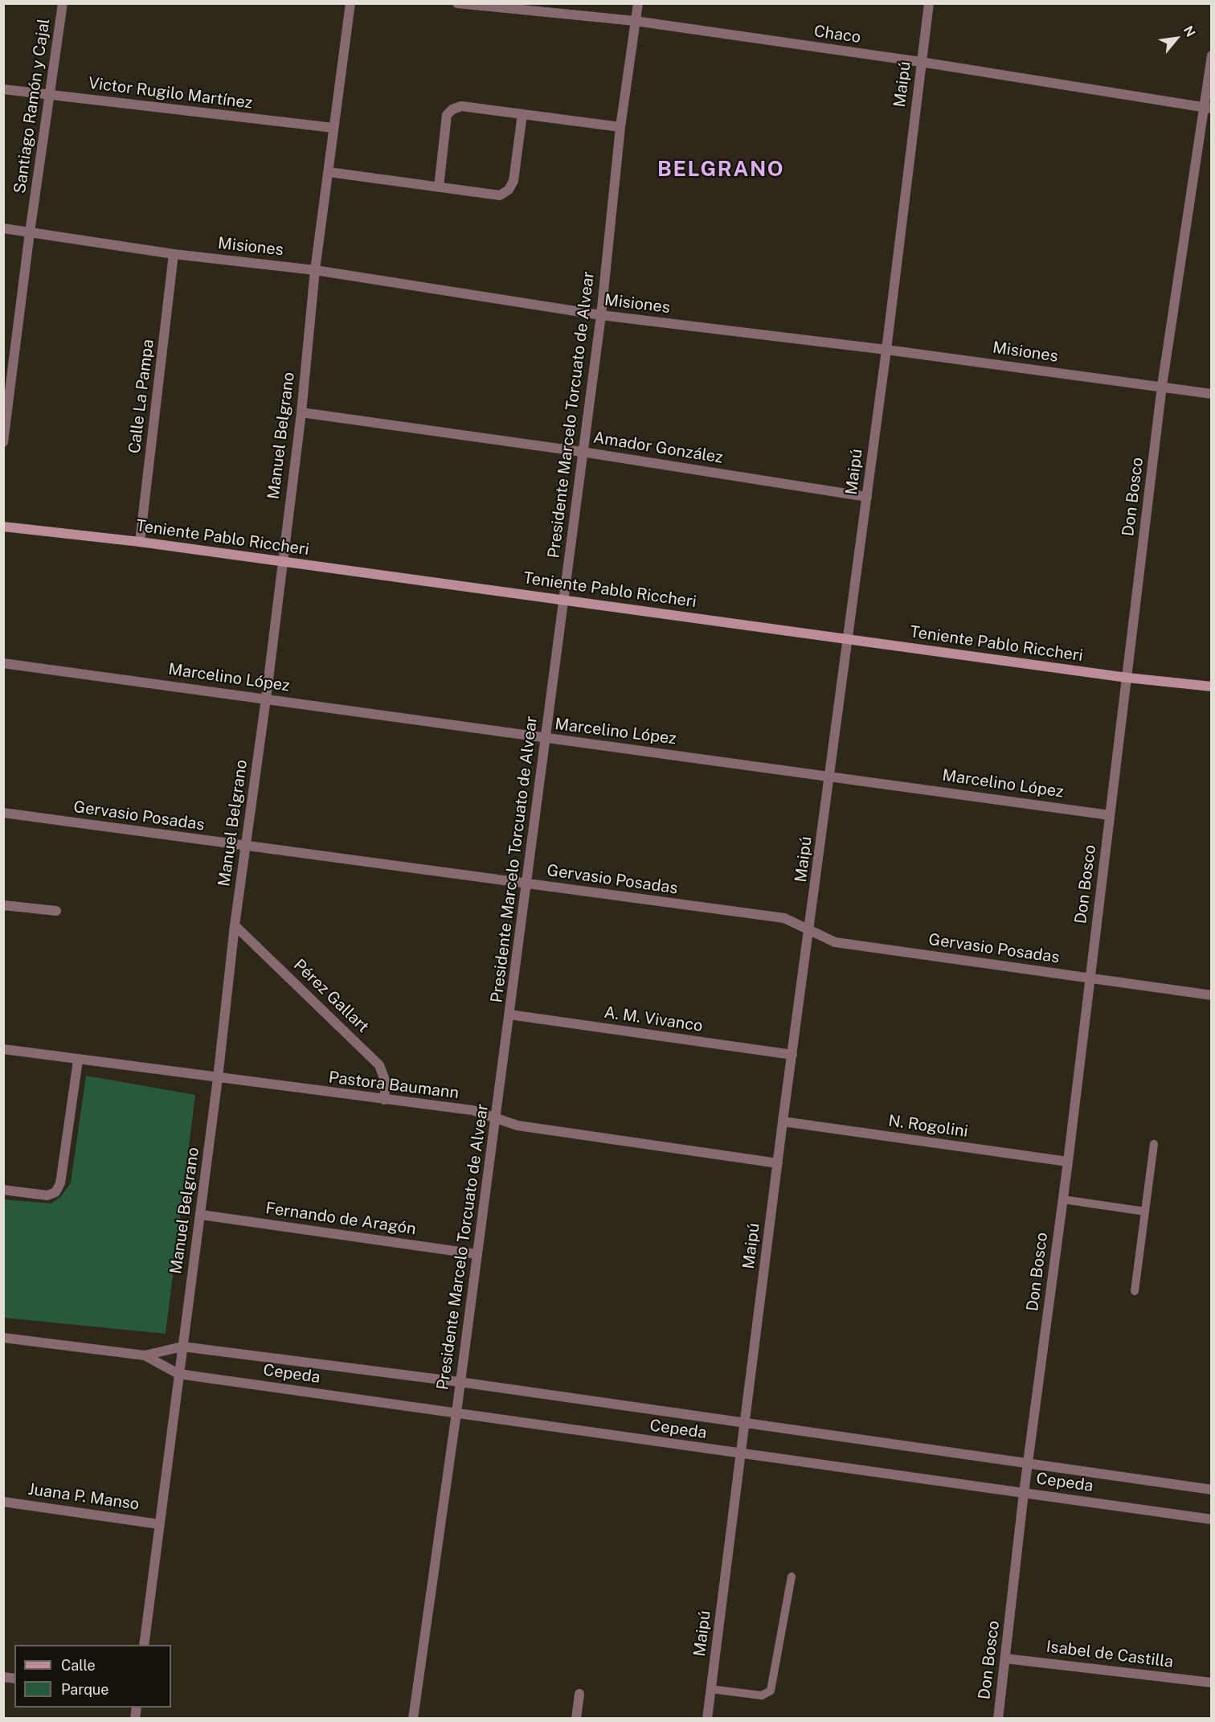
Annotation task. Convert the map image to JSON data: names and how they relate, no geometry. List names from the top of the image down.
{
  "streets": {
    "street": [
      "Chaco",
      "Maipú",
      "Victor Rugilo Martínez",
      "Santiago Ramón y Cajal",
      "Misiones",
      "Calle La Pampa",
      "Presidente Marcelo Torcuato de Alvear",
      "Manuel Belgrano",
      "Amador González",
      "Don Bosco",
      "Teniente Pablo Riccheri",
      "Marcelino López",
      "Gervasio Posadas",
      "Pérez Gallart",
      "A. M. Vivanco",
      "Pastora Baumann",
      "N. Rogolini",
      "Fernando de Aragón",
      "Cepeda",
      "Juana P. Manso",
      "Isabel de Castilla"
    ]
  },
  "crossings": [
    ["Chaco", "Maipú"],
    ["Chaco", "Presidente Marcelo Torcuato de Alvear"],
    ["Chaco", "Don Bosco"],
    ["Maipú", "Misiones"],
    ["Maipú", "Amador González"],
    ["Maipú", "Teniente Pablo Riccheri"],
    ["Maipú", "Marcelino López"],
    ["Maipú", "Gervasio Posadas"],
    ["Maipú", "A. M. Vivanco"],
    ["Maipú", "Pastora Baumann"],
    ["Maipú", "N. Rogolini"],
    ["Maipú", "Cepeda"],
    ["Victor Rugilo Martínez", "Santiago Ramón y Cajal"],
    ["Victor Rugilo Martínez", "Manuel Belgrano"],
    ["Santiago Ramón y Cajal", "Misiones"],
    ["Misiones", "Calle La Pampa"],
    ["Misiones", "Presidente Marcelo Torcuato de Alvear"],
    ["Misiones", "Manuel Belgrano"],
    ["Misiones", "Don Bosco"],
    ["Calle La Pampa", "Teniente Pablo Riccheri"],
    ["Presidente Marcelo Torcuato de Alvear", "Amador González"],
    ["Presidente Marcelo Torcuato de Alvear", "Teniente Pablo Riccheri"],
    ["Presidente Marcelo Torcuato de Alvear", "Marcelino López"],
    ["Presidente Marcelo Torcuato de Alvear", "Gervasio Posadas"],
    ["Presidente Marcelo Torcuato de Alvear", "A. M. Vivanco"],
    ["Presidente Marcelo Torcuato de Alvear", "Pastora Baumann"],
    ["Presidente Marcelo Torcuato de Alvear", "Fernando de Aragón"],
    ["Presidente Marcelo Torcuato de Alvear", "Cepeda"],
    ["Manuel Belgrano", "Amador González"],
    ["Manuel Belgrano", "Teniente Pablo Riccheri"],
    ["Manuel Belgrano", "Marcelino López"],
    ["Manuel Belgrano", "Gervasio Posadas"],
    ["Manuel Belgrano", "Pérez Gallart"],
    ["Manuel Belgrano", "Pastora Baumann"],
    ["Manuel Belgrano", "Fernando de Aragón"],
    ["Manuel Belgrano", "Cepeda"],
    ["Manuel Belgrano", "Juana P. Manso"],
    ["Don Bosco", "Teniente Pablo Riccheri"],
    ["Don Bosco", "Marcelino López"],
    ["Don Bosco", "Gervasio Posadas"],
    ["Don Bosco", "N. Rogolini"],
    ["Don Bosco", "Cepeda"],
    ["Don Bosco", "Isabel de Castilla"],
    ["Pérez Gallart", "Pastora Baumann"]
  ],
  "districts": ["BELGRANO"],
  "legend": ["Calle", "Parque"],
  "north": "top right"
}
